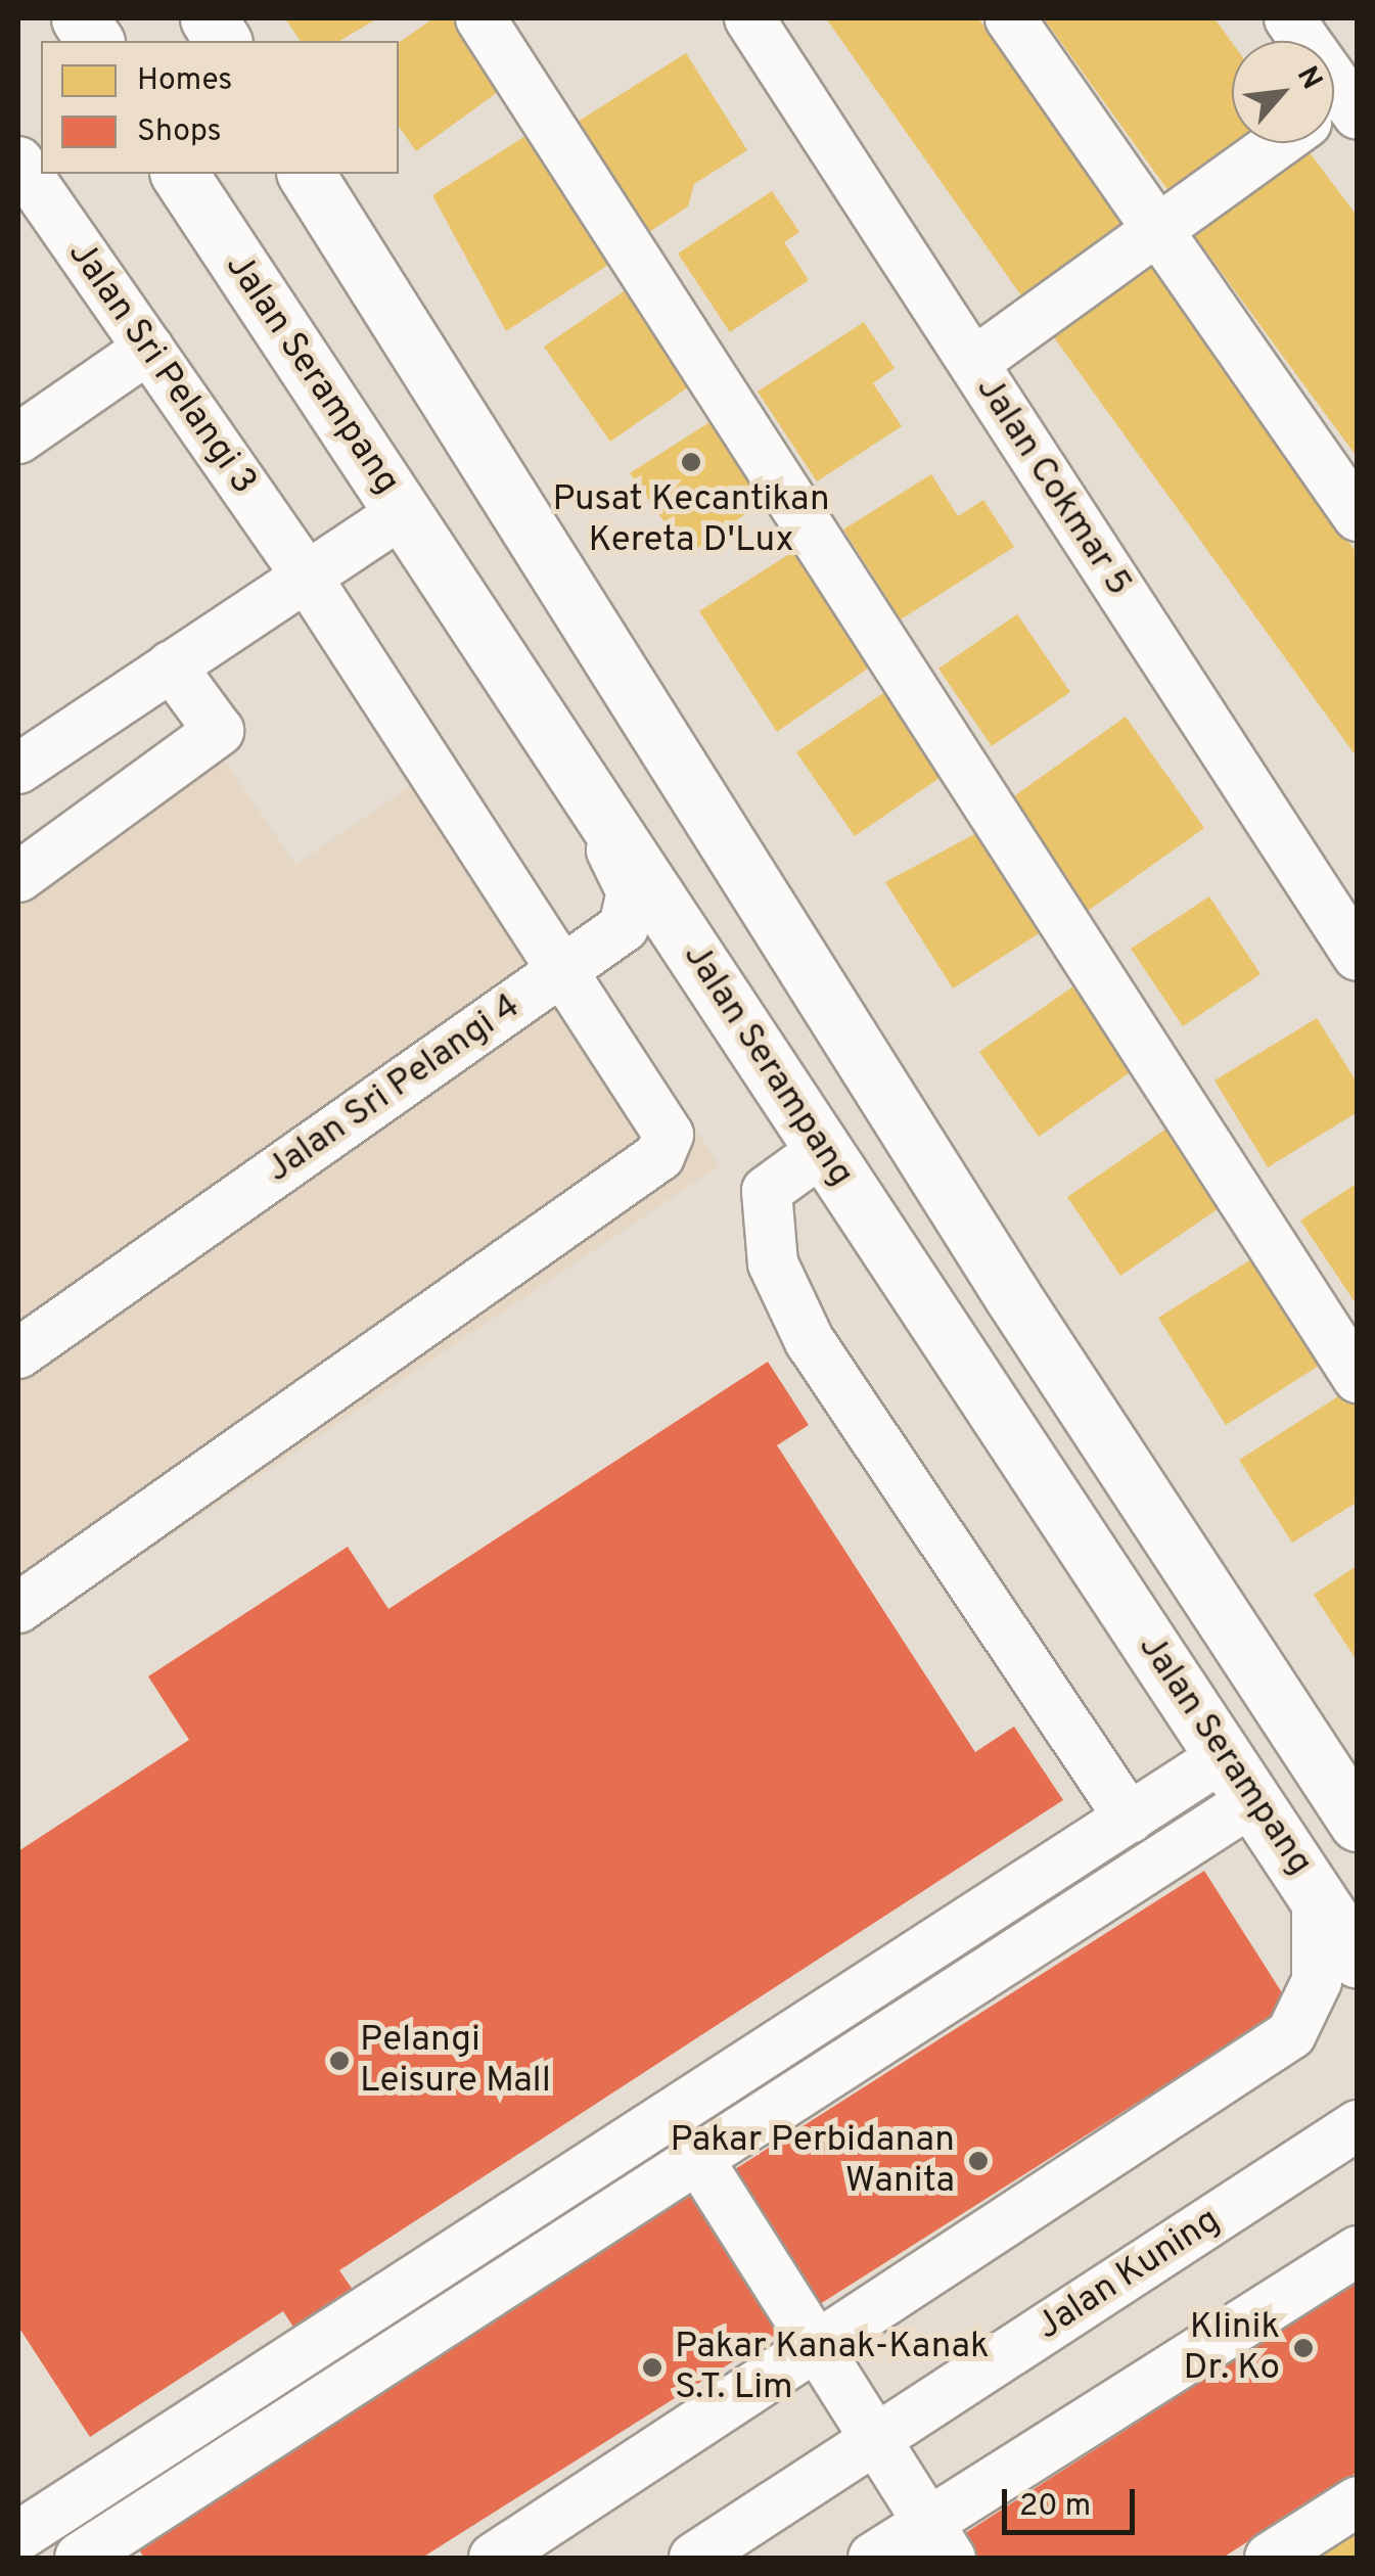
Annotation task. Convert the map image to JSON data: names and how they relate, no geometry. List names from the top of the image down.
{
  "streets": {
    "main road": ["Jalan Serampang"],
    "street": [
      "Jalan Sri Pelangi 3",
      "Jalan Cokmar 5",
      "Jalan Sri Pelangi 4",
      "Jalan Kuning"
    ]
  },
  "crossings": [
    ["Jalan Sri Pelangi 3", "Jalan Sri Pelangi 4"],
    ["Jalan Serampang", "Jalan Sri Pelangi 4"]
  ],
  "places": [
    "Pusat Kecantikan Kereta D'Lux",
    "Pelangi Leisure Mall",
    "Pakar Perbidanan Wanita",
    "Klinik Dr. Ko",
    "Pakar Kanak-Kanak S.T. Lim"
  ],
  "legend": ["Homes", "Shops"],
  "scale_bar": "20 m",
  "north": "top right"
}
